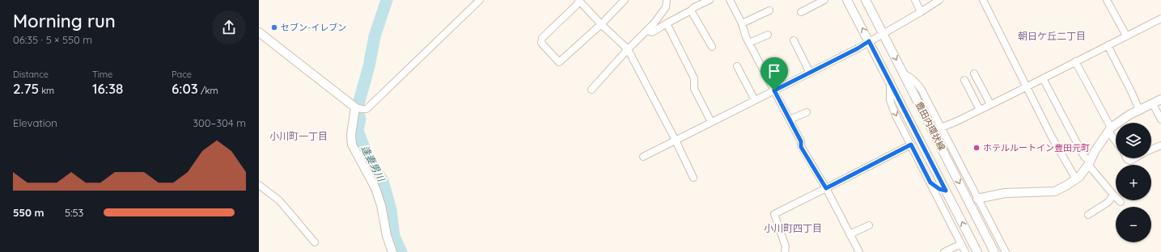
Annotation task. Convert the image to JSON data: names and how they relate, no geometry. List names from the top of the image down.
{
  "streets": {
    "street": ["豊田内環状線"]
  },
  "districts": ["朝日ケ丘二丁目", "小川町一丁目", "小川町四丁目"],
  "water": ["逢妻男川"],
  "places": ["セブン-イレブン", "ホテルルートイン豊田元町"],
  "page": {
    "heading": ["Morning run", "06:35 · 5 × 550 m"],
    "stats": [
      ["Distance", "2.75 km"],
      ["Time", "16:38"],
      ["Pace", "6:03 /km"]
    ],
    "chart": ["Elevation", "300–304 m"],
    "map_buttons": ["+", "−"],
    "list": [
      {
        "name": "550 m",
        "note": "5:53"
      }
    ]
  }
}
